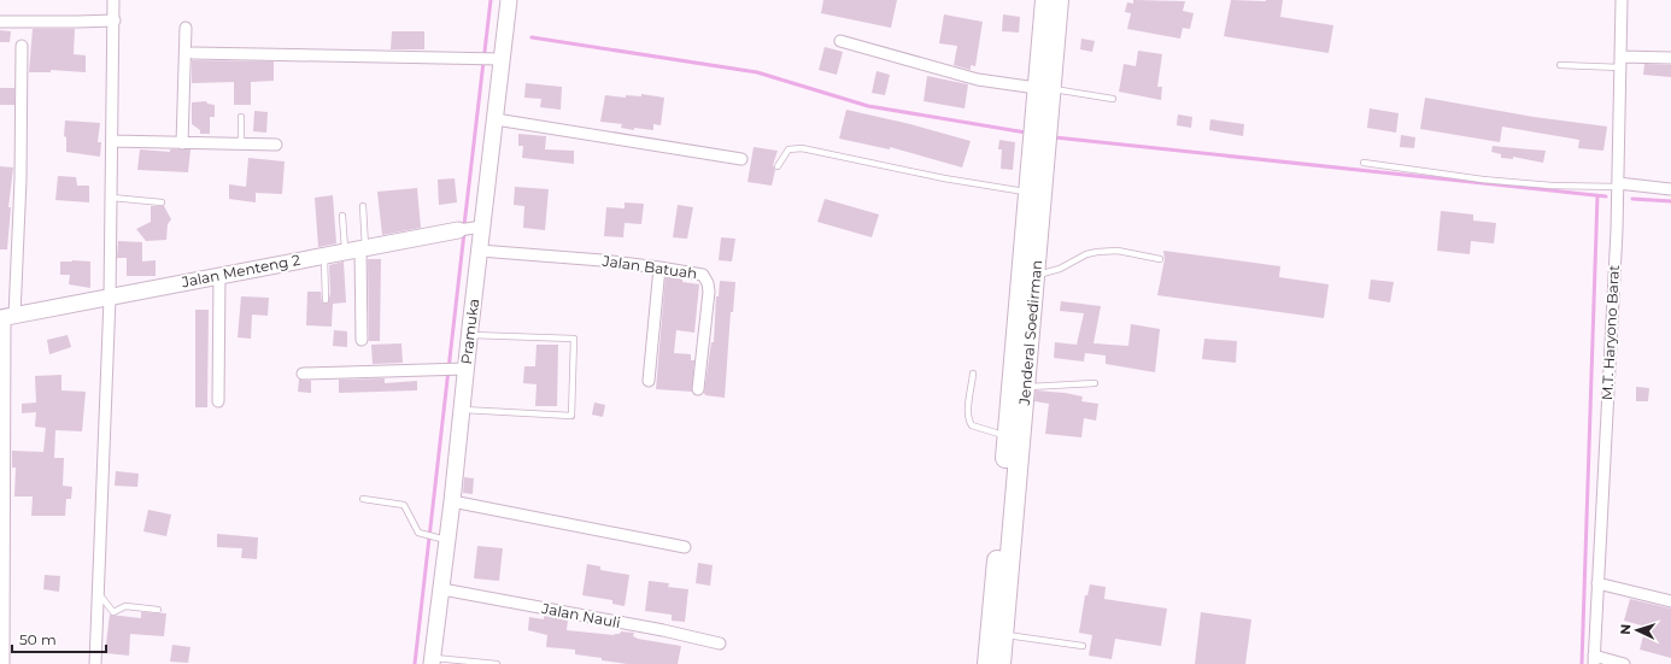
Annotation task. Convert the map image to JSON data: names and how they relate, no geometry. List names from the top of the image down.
{
  "streets": {
    "highway": ["Jenderal Soedirman"],
    "street": [
      "Jalan Batuah",
      "Jalan Menteng 2",
      "Pramuka",
      "M.T. Haryono Barat",
      "Jalan Nauli"
    ]
  },
  "crossings": [
    ["Jalan Batuah", "Pramuka"],
    ["Jalan Menteng 2", "Pramuka"],
    ["Pramuka", "Jalan Nauli"]
  ],
  "scale_bar": "50 m",
  "north": "left"
}
